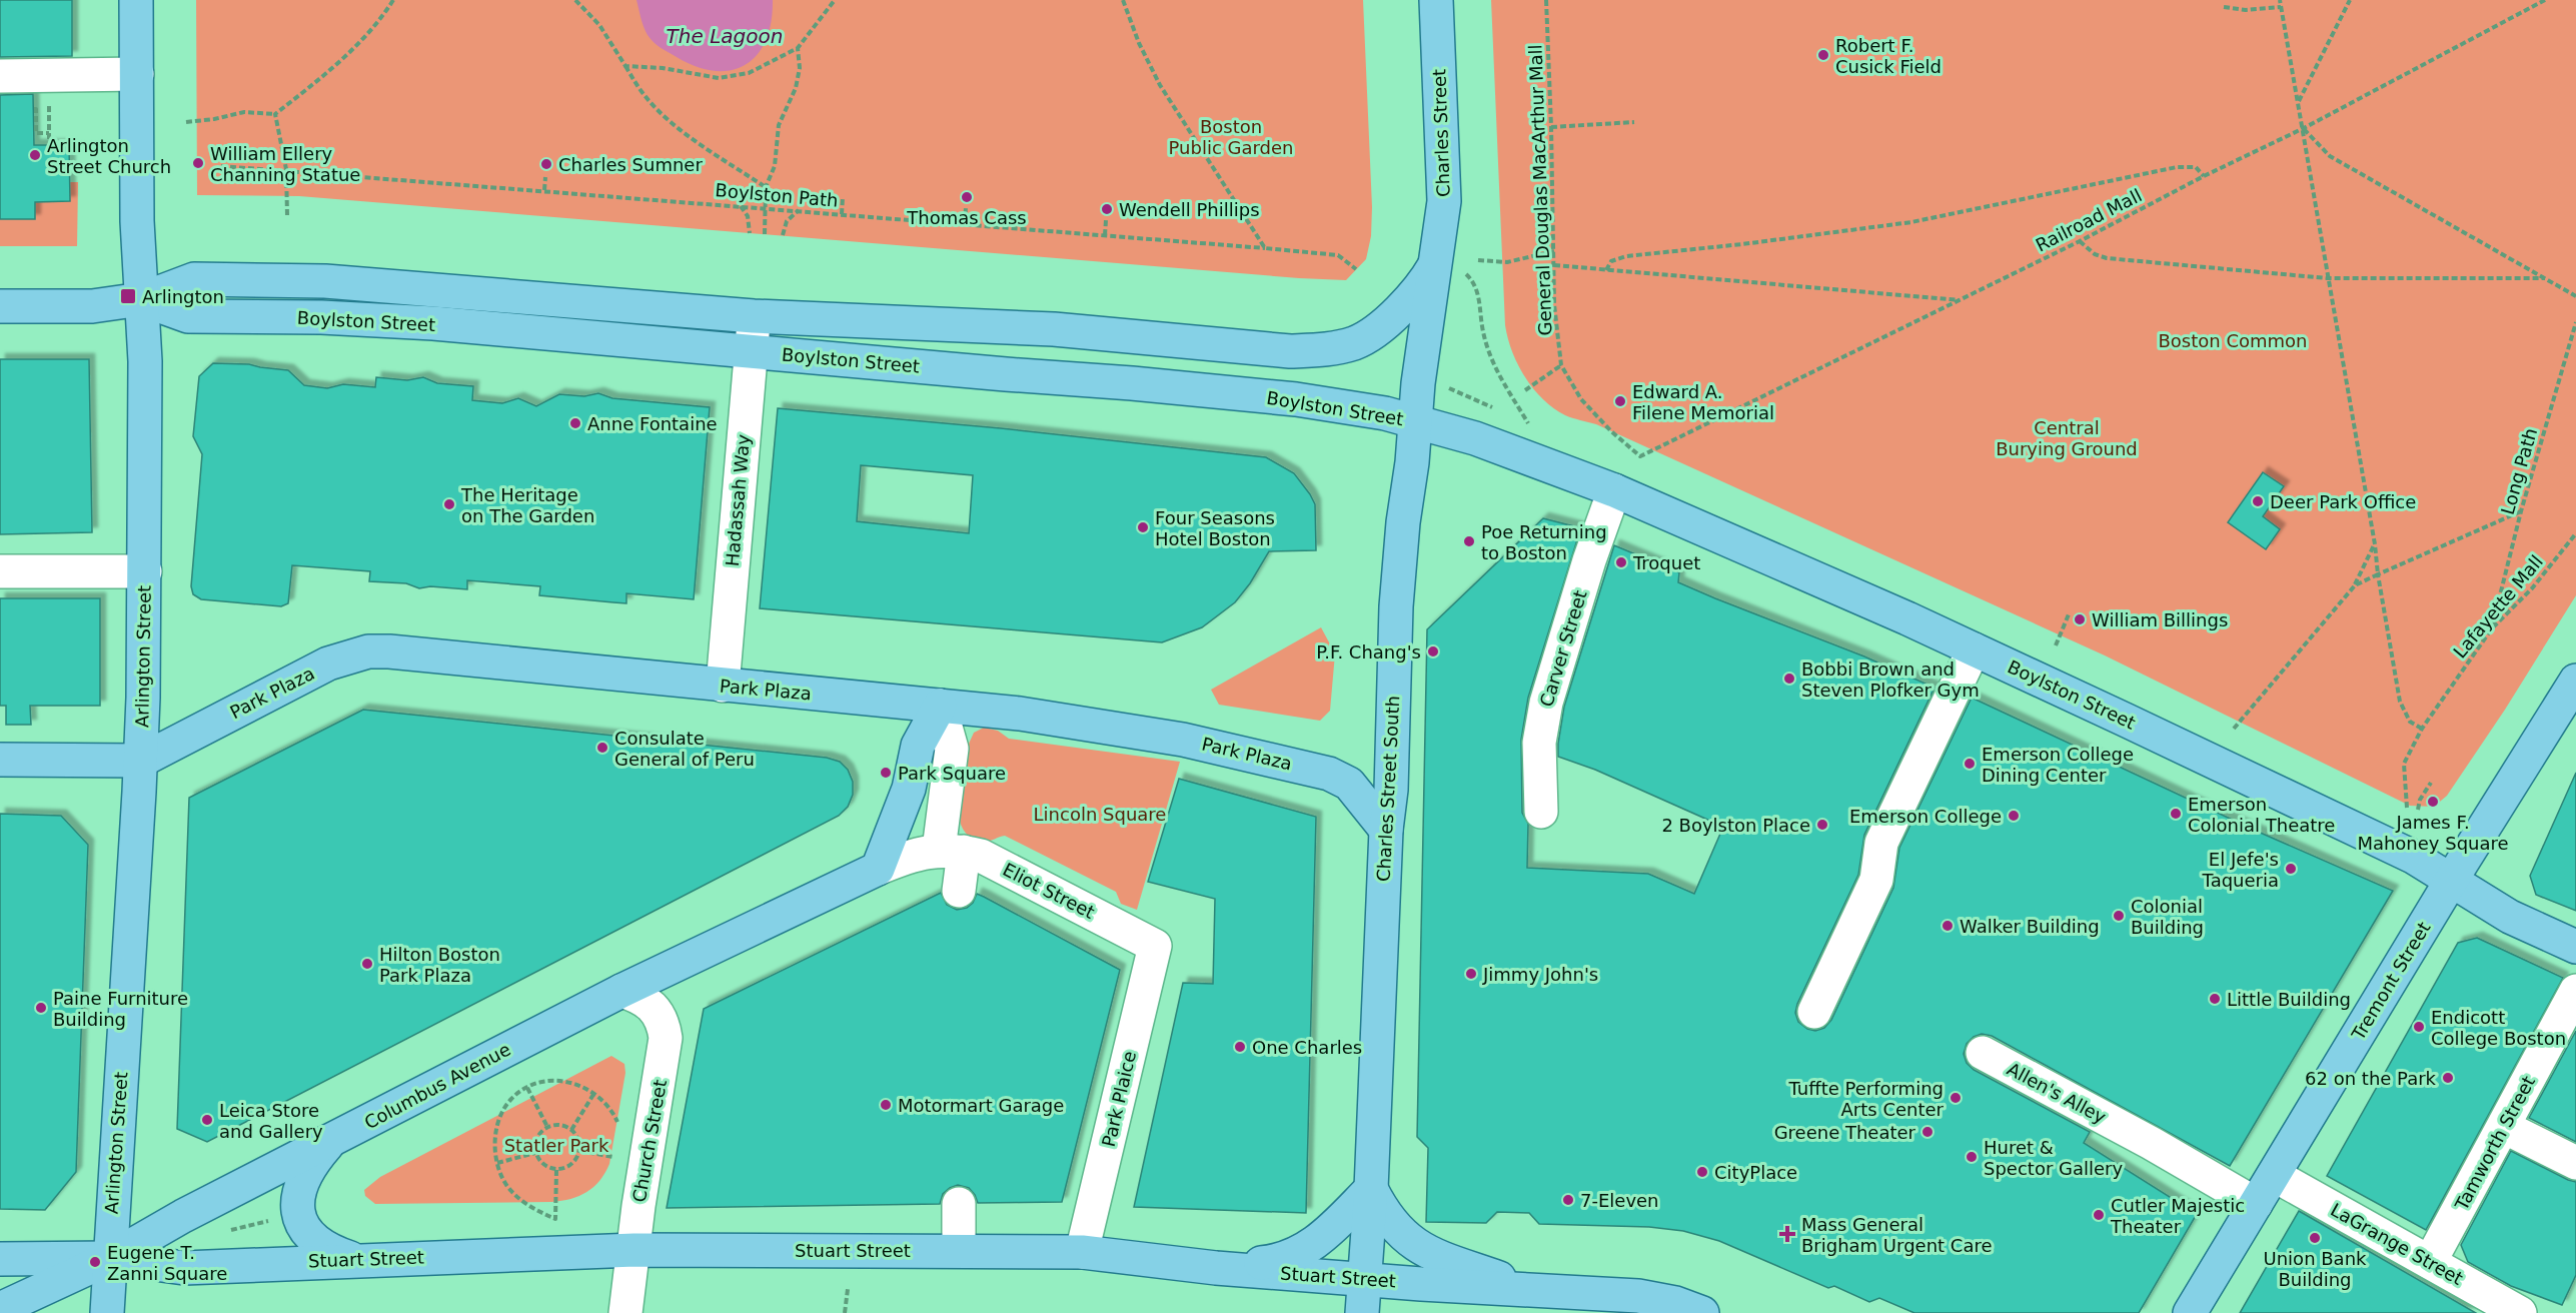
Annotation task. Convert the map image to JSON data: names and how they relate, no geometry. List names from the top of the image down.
{
  "streets": {
    "main road": [
      "Charles Street",
      "Boylston Street",
      "Arlington Street",
      "Park Plaza",
      "Charles Street South",
      "Tremont Street",
      "Columbus Avenue",
      "Stuart Street"
    ],
    "street": [
      "Hadassah Way",
      "Carver Street",
      "Eliot Street",
      "Allen's Alley",
      "Park Plaice",
      "Church Street",
      "Tamworth Street",
      "LaGrange Street"
    ],
    "path": [
      "General Douglas MacArthur Mall",
      "Boylston Path",
      "Railroad Mall",
      "Long Path",
      "Lafayette Mall"
    ]
  },
  "crossings": [
    ["Charles Street", "Boylston Street"],
    ["Charles Street", "Charles Street South"],
    ["General Douglas MacArthur Mall", "Railroad Mall"],
    ["Boylston Street", "Hadassah Way"],
    ["Boylston Street", "Carver Street"],
    ["Boylston Street", "Arlington Street"],
    ["Boylston Street", "Charles Street South"],
    ["Boylston Street", "Tremont Street"],
    ["Long Path", "Lafayette Mall"],
    ["Hadassah Way", "Park Plaza"],
    ["Arlington Street", "Park Plaza"],
    ["Arlington Street", "Columbus Avenue"],
    ["Arlington Street", "Stuart Street"],
    ["Park Plaza", "Charles Street South"],
    ["Charles Street South", "Stuart Street"],
    ["Eliot Street", "Columbus Avenue"],
    ["Eliot Street", "Park Plaice"],
    ["Tremont Street", "Allen's Alley"],
    ["Tremont Street", "LaGrange Street"],
    ["Columbus Avenue", "Church Street"],
    ["Columbus Avenue", "Stuart Street"],
    ["Park Plaice", "Stuart Street"],
    ["Church Street", "Stuart Street"],
    ["Tamworth Street", "LaGrange Street"]
  ],
  "water": ["The Lagoon"],
  "parks": [
    "Boston Public Garden",
    "Boston Common",
    "Central Burying Ground",
    "Lincoln Square",
    "Statler Park"
  ],
  "places": {
    "other": [
      "Robert F. Cusick Field",
      "Arlington Street Church",
      "William Ellery Channing Statue",
      "Charles Sumner",
      "Thomas Cass",
      "Wendell Phillips",
      "Edward A. Filene Memorial",
      "Anne Fontaine",
      "Deer Park Office",
      "The Heritage on The Garden",
      "Four Seasons Hotel Boston",
      "Poe Returning to Boston",
      "Troquet",
      "William Billings",
      "P.F. Chang's",
      "Bobbi Brown and Steven Plofker Gym",
      "Consulate General of Peru",
      "Emerson College Dining Center",
      "Park Square",
      "James F. Mahoney Square",
      "Emerson Colonial Theatre",
      "Emerson College",
      "2 Boylston Place",
      "El Jefe's Taqueria",
      "Colonial Building",
      "Walker Building",
      "Hilton Boston Park Plaza",
      "Jimmy John's",
      "Little Building",
      "Paine Furniture Building",
      "Endicott College Boston",
      "One Charles",
      "62 on the Park",
      "Tuffte Performing Arts Center",
      "Motormart Garage",
      "Leica Store and Gallery",
      "Greene Theater",
      "Huret & Spector Gallery",
      "CityPlace",
      "7-Eleven",
      "Cutler Majestic Theater",
      "Union Bank Building",
      "Eugene T. Zanni Square"
    ],
    "transit": ["Arlington"],
    "health": ["Mass General Brigham Urgent Care"]
  }
}
